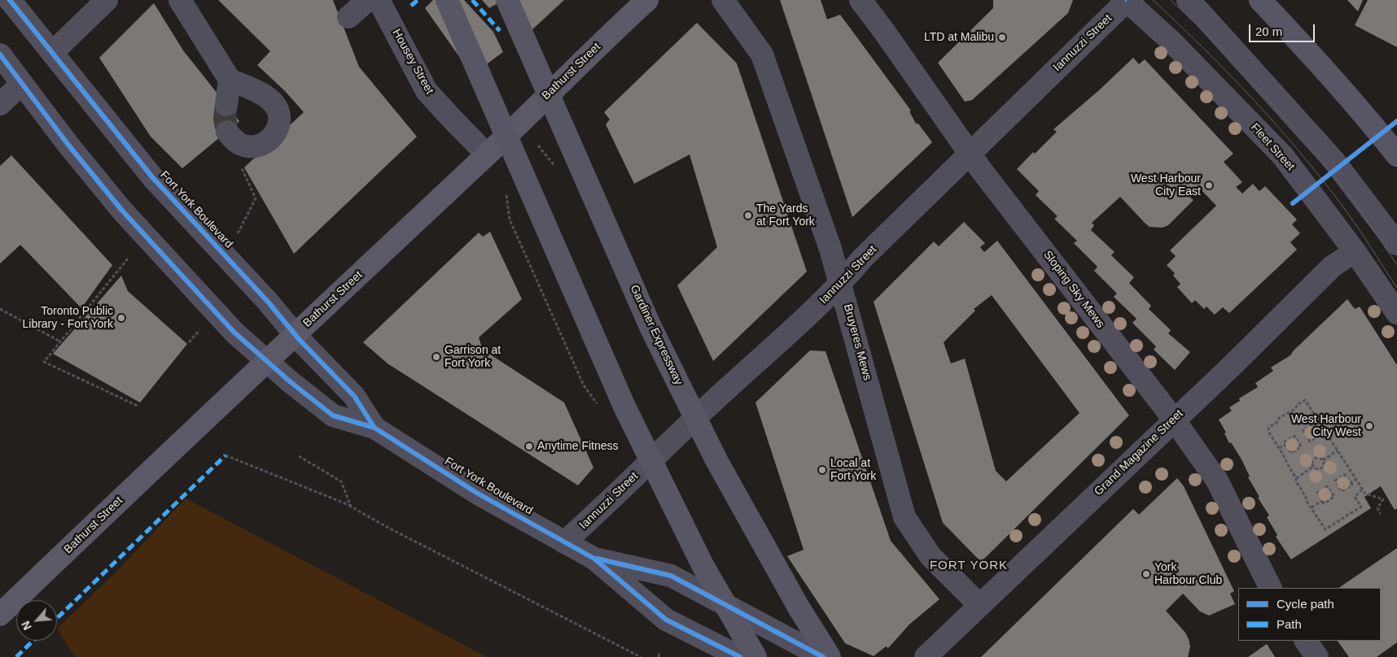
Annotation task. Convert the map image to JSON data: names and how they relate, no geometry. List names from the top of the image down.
{
  "streets": {
    "highway": ["Gardiner Expressway"],
    "main road": ["Bathurst Street"],
    "street": [
      "Iannuzzi Street",
      "Housey Street",
      "Fleet Street",
      "Fort York Boulevard",
      "Sloping Sky Mews",
      "Bruyeres Mews",
      "Grand Magazine Street"
    ]
  },
  "crossings": [
    ["Iannuzzi Street", "Fleet Street"],
    ["Iannuzzi Street", "Fort York Boulevard"],
    ["Iannuzzi Street", "Sloping Sky Mews"],
    ["Iannuzzi Street", "Bruyeres Mews"],
    ["Housey Street", "Bathurst Street"],
    ["Bathurst Street", "Fort York Boulevard"],
    ["Fleet Street", "Grand Magazine Street"],
    ["Sloping Sky Mews", "Grand Magazine Street"],
    ["Bruyeres Mews", "Grand Magazine Street"]
  ],
  "districts": ["FORT YORK"],
  "places": [
    "LTD at Malibu",
    "West Harbour City East",
    "The Yards at Fort York",
    "Toronto Public Library - Fort York",
    "Garrison at Fort York",
    "West Harbour City West",
    "Anytime Fitness",
    "Local at Fort York",
    "York Harbour Club"
  ],
  "legend": ["Cycle path", "Path"],
  "scale_bar": "20 m",
  "north": "bottom left"
}
